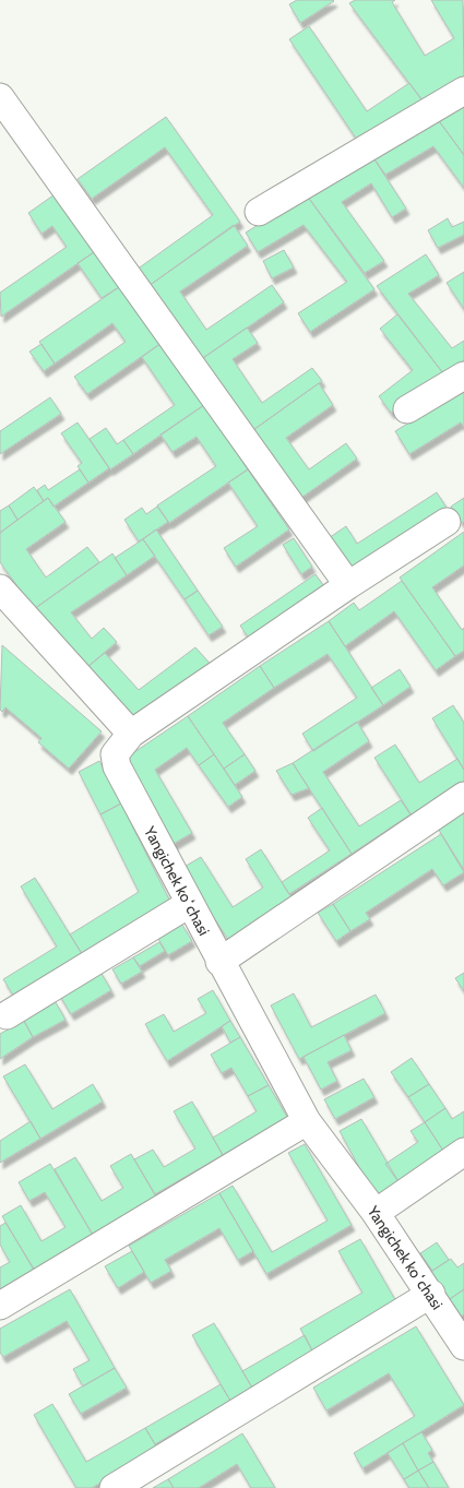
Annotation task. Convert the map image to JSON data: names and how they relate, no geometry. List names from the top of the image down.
{
  "streets": {
    "street": ["Yangichek koʻchasi"]
  }
}
